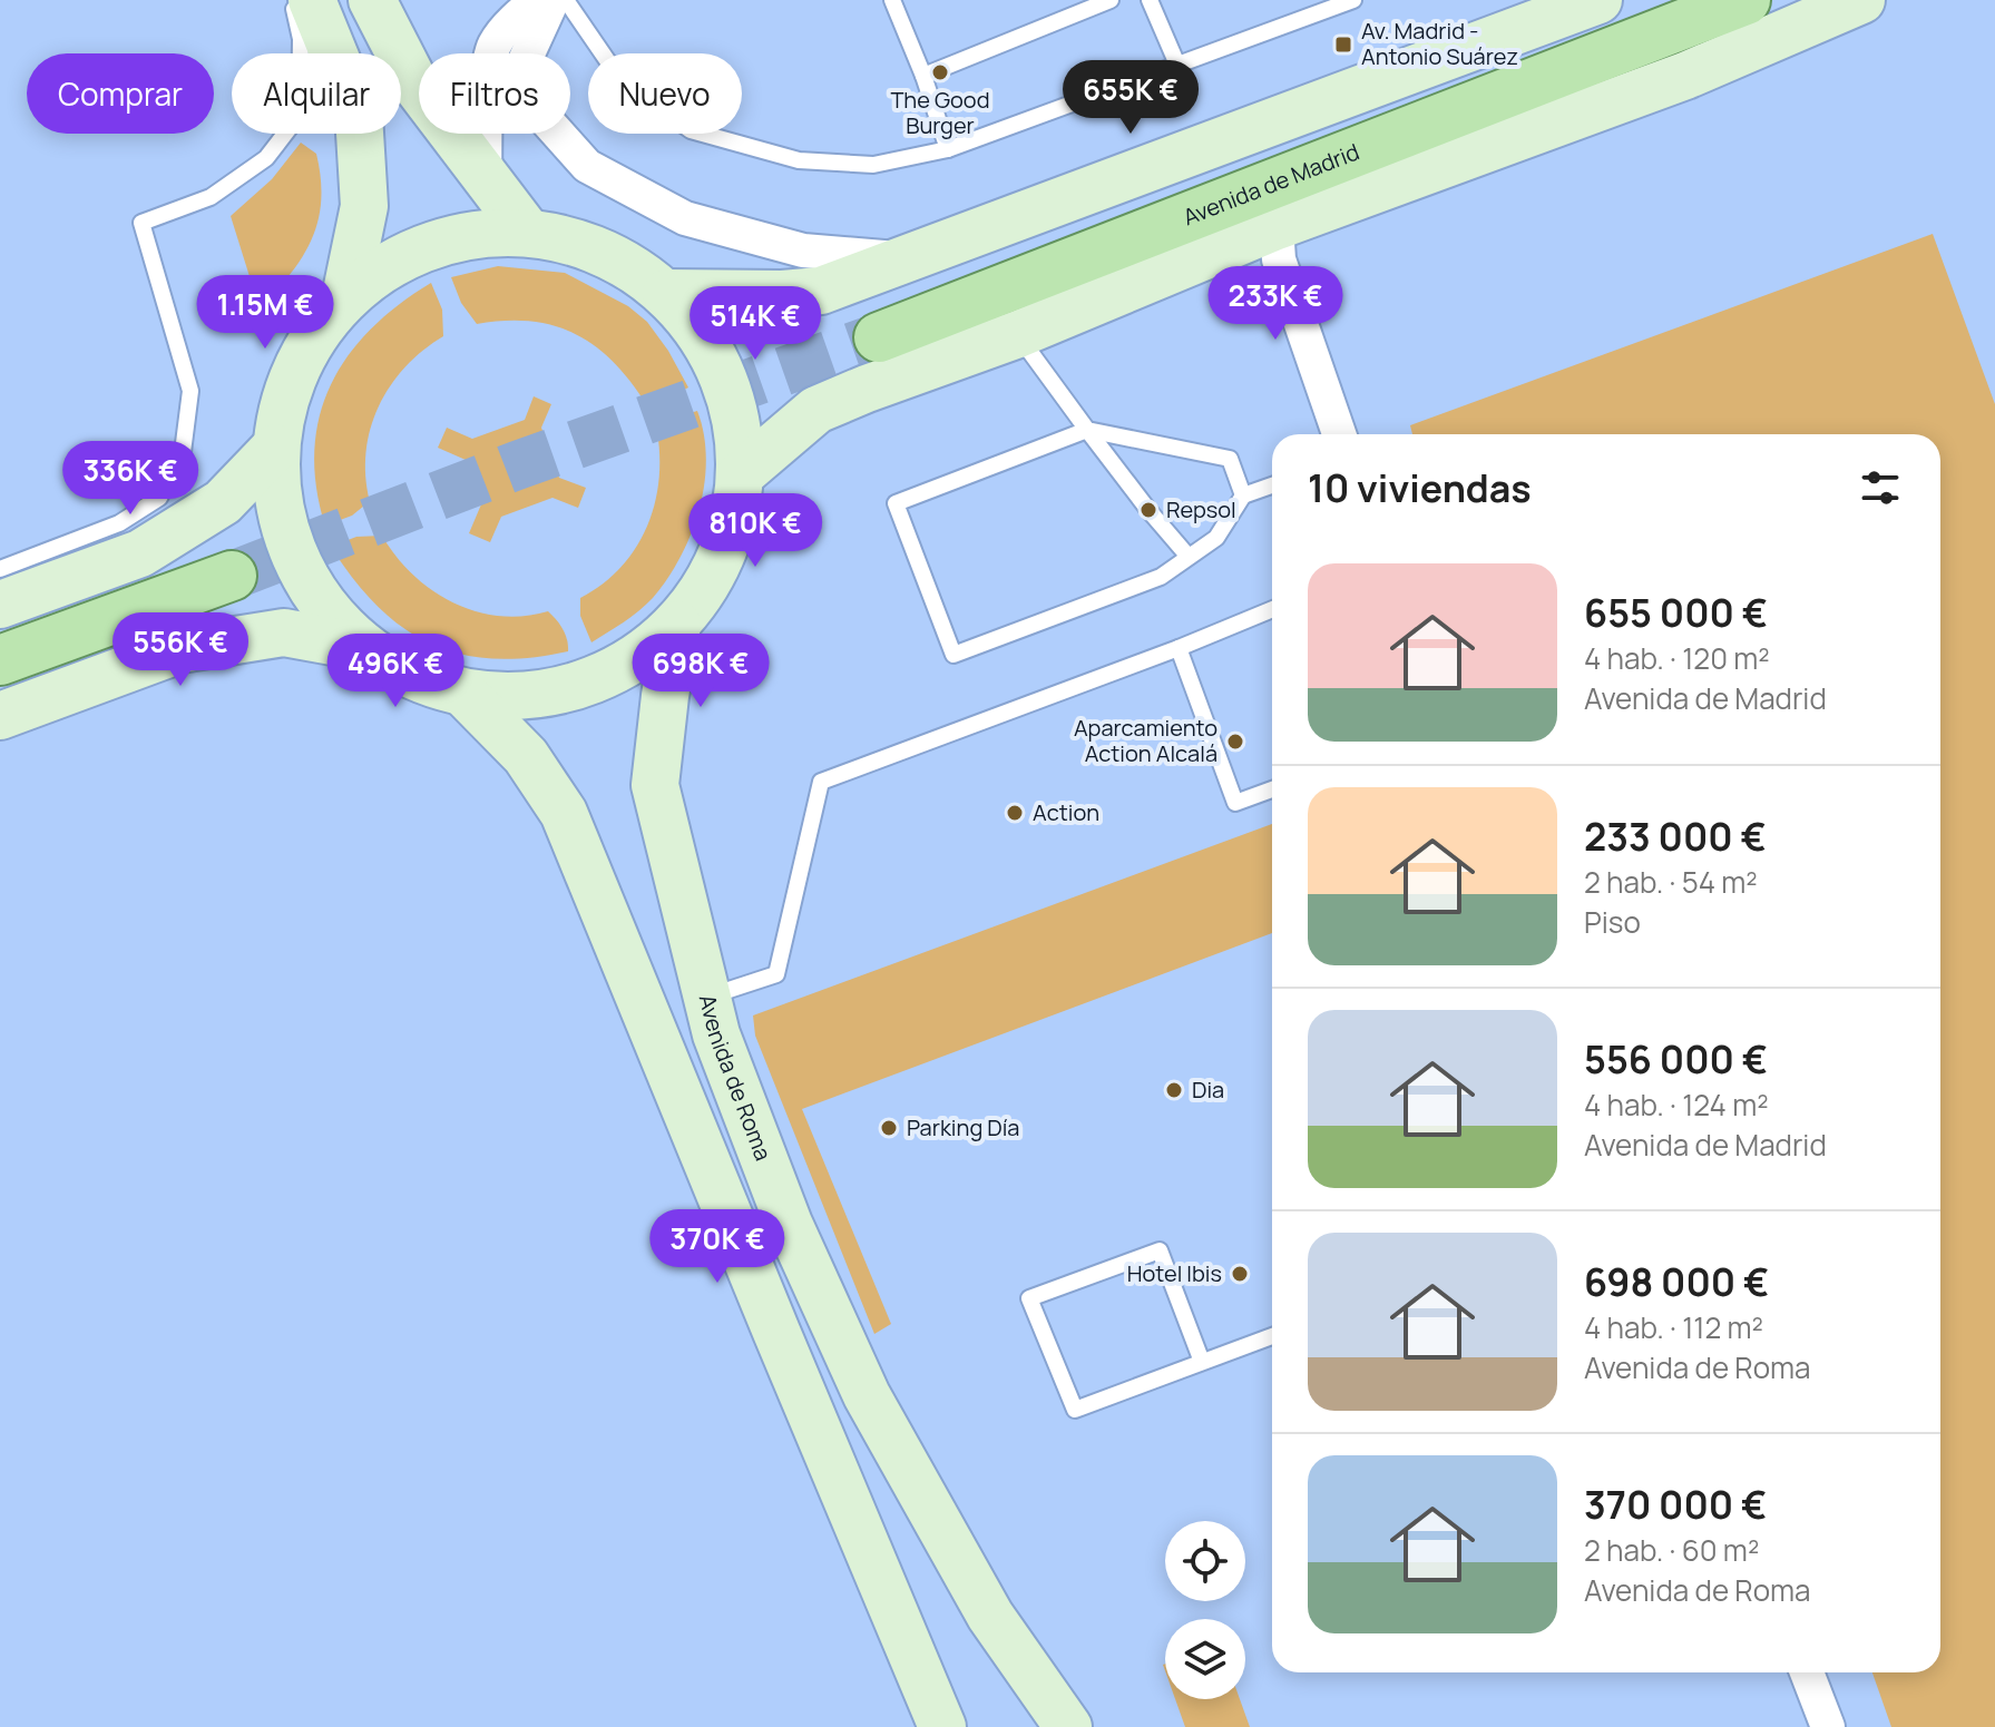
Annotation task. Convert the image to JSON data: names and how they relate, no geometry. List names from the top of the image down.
{
  "streets": {
    "main road": ["Avenida de Madrid"],
    "street": ["Avenida de Roma"]
  },
  "places": {
    "transit": ["Av. Madrid - Antonio Suárez"],
    "other": [
      "The Good Burger",
      "Repsol",
      "Aparcamiento Action Alcalá",
      "Action",
      "Dia",
      "Parking Día",
      "Hotel Ibis"
    ]
  },
  "page": {
    "chip": [
      "Comprar",
      "Alquilar",
      "Filtros",
      "Nuevo"
    ],
    "price": [
      "655K €",
      "233K €",
      "1.15M €",
      "514K €",
      "336K €",
      "810K €",
      "556K €",
      "496K €",
      "698K €",
      "370K €"
    ],
    "heading": "10 viviendas",
    "list": [
      {
        "name": "655 000 €",
        "note": "4 hab. · 120 m² · Avenida de Madrid"
      },
      {
        "name": "233 000 €",
        "note": "2 hab. · 54 m² · Piso"
      },
      {
        "name": "556 000 €",
        "note": "4 hab. · 124 m² · Avenida de Madrid"
      },
      {
        "name": "698 000 €",
        "note": "4 hab. · 112 m² · Avenida de Roma"
      },
      {
        "name": "370 000 €",
        "note": "2 hab. · 60 m² · Avenida de Roma"
      }
    ]
  }
}
